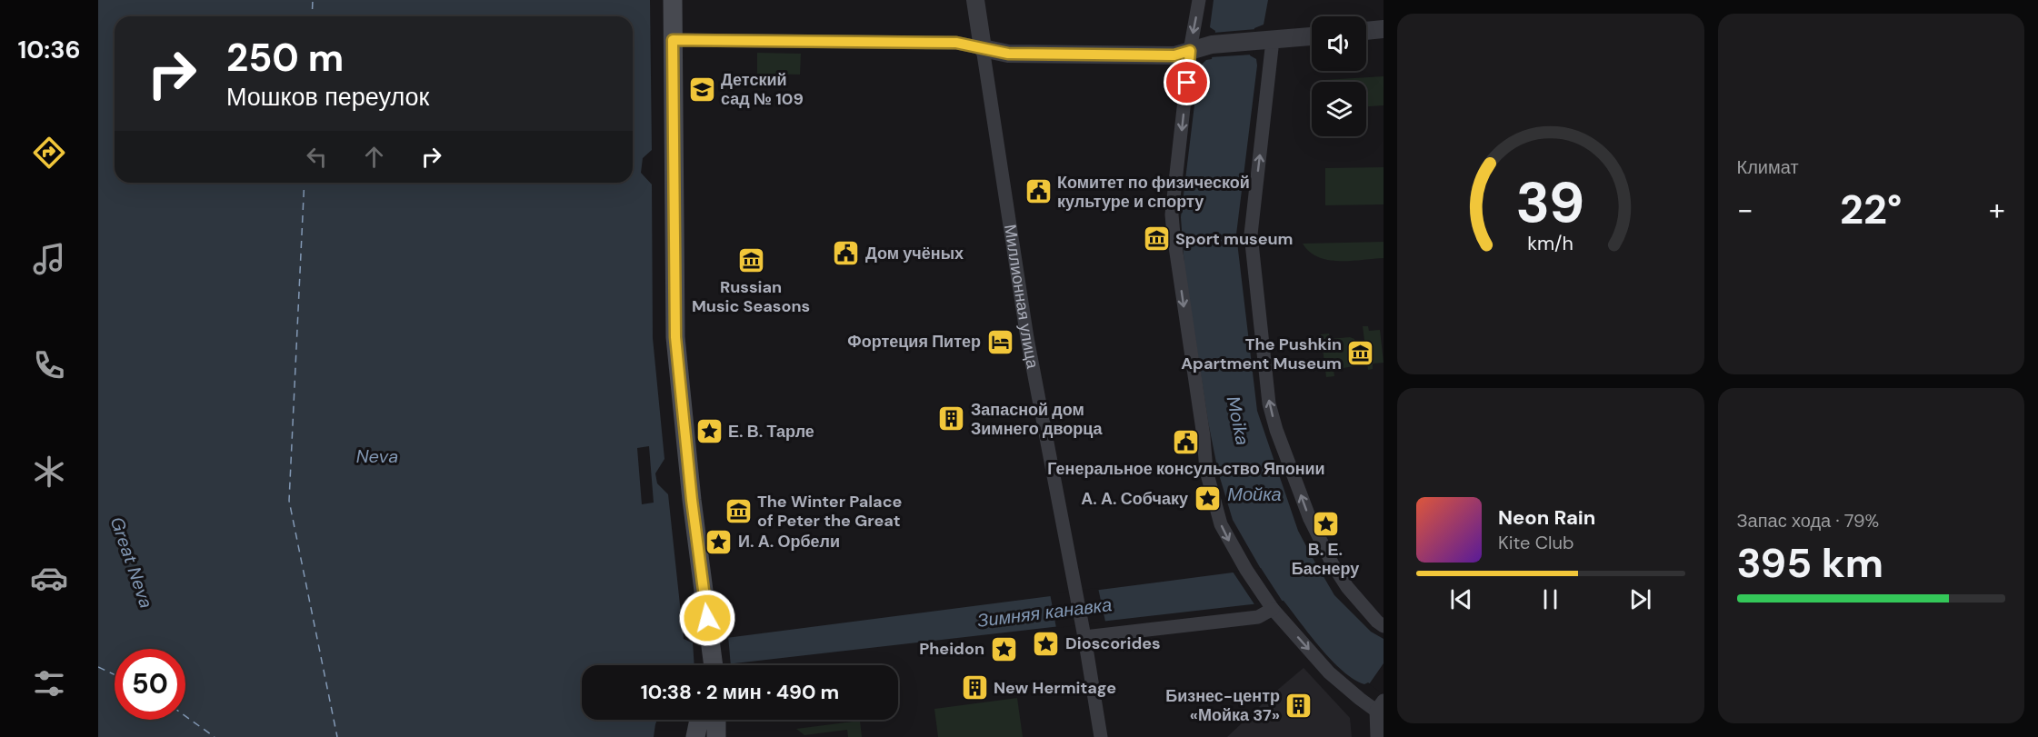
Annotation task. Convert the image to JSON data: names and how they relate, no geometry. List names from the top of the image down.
{
  "streets": {
    "street": ["Миллионная улица"]
  },
  "water": [
    "Moika",
    "Neva",
    "Мойка",
    "Great Neva",
    "Зимняя канавка"
  ],
  "places": {
    "school or university": ["Детский сад № 109"],
    "public building": ["Комитет по физической культуре и спорту", "Дом учёных", "Генеральное консульство Японии"],
    "museum": [
      "Sport museum",
      "Russian Music Seasons",
      "The Pushkin Apartment Museum",
      "The Winter Palace of Peter the Great"
    ],
    "hotel": ["Фортеция Питер"],
    "building": ["Запасной дом Зимнего дворца", "New Hermitage", "Бизнес-центр «Мойка 37»"],
    "place": [
      "Е. В. Тарле",
      "А. А. Собчаку",
      "В. Е. Баснеру",
      "И. А. Орбели",
      "Dioscorides",
      "Pheidon"
    ]
  },
  "page": {
    "tabs": "10:36",
    "tile": [
      "Климат",
      ["Запас хода · 79%", "395 km"]
    ],
    "turn": ["250 m", "Мошков переулок"],
    "heat": ["−", "22°", "+"],
    "song": ["Neon Rain", "Kite Club"],
    "limit": "50",
    "trip": "10:38 · 2 мин · 490 m",
    "gauge": ["39", "km/h"]
  }
}
